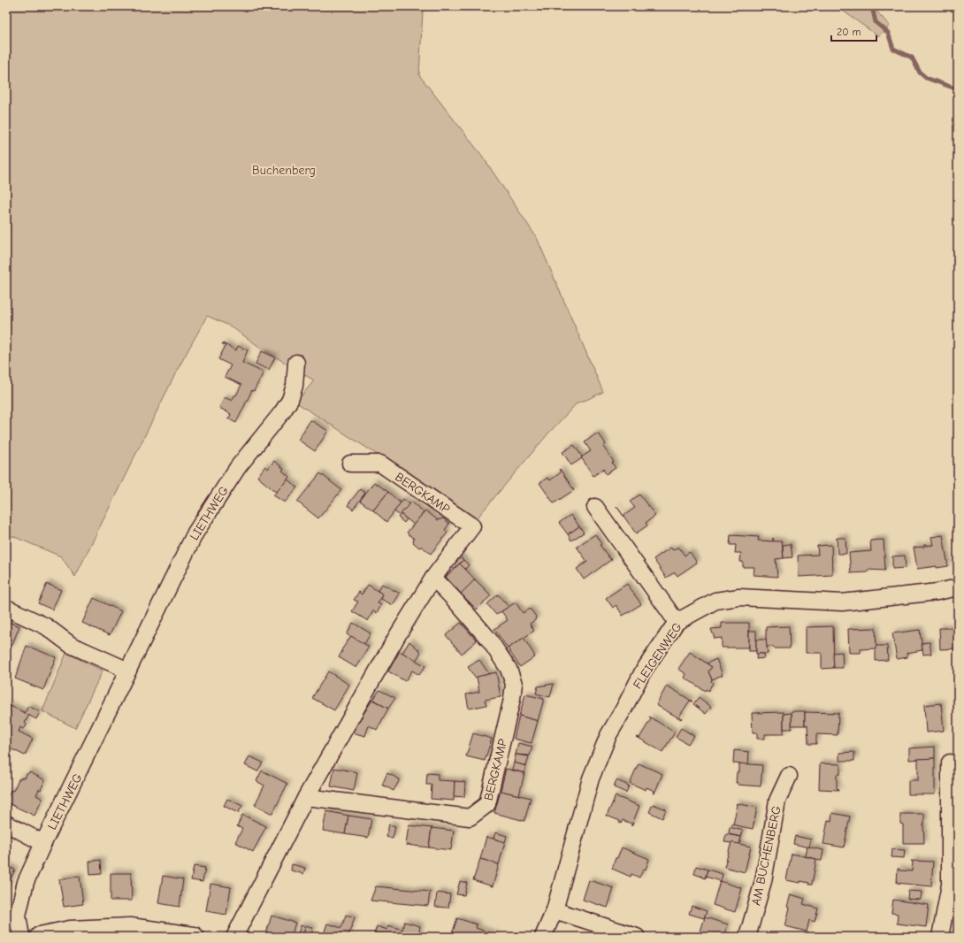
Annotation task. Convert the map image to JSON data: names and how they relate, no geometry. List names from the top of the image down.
{
  "streets": {
    "street": [
      "BERGKAMP",
      "LIETHWEG",
      "FLEIGENWEG",
      "AM BUCHENBERG"
    ]
  },
  "parks": ["Buchenberg"],
  "scale_bar": "20 m"
}
